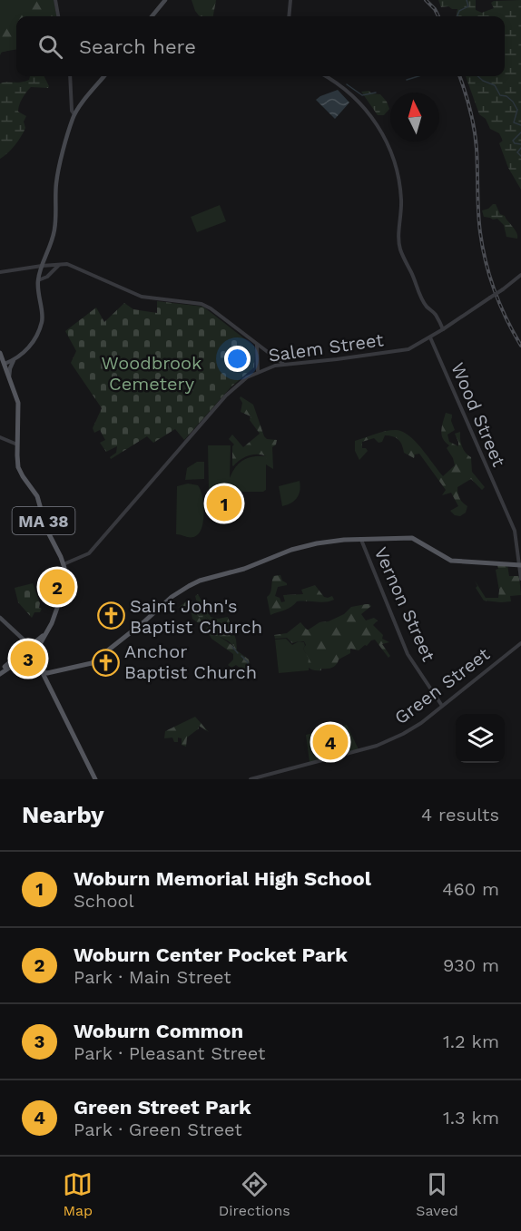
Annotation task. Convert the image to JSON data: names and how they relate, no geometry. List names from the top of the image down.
{
  "streets": {
    "main road": ["MA 38"],
    "street": [
      "Salem Street",
      "Wood Street",
      "Vernon Street",
      "Green Street"
    ]
  },
  "crossings": [
    ["Salem Street", "Wood Street"],
    ["Salem Street", "MA 38"],
    ["Vernon Street", "Green Street"]
  ],
  "parks": ["Woodbrook Cemetery"],
  "places": {
    "church": ["Saint John's Baptist Church", "Anchor Baptist Church"]
  },
  "north": "top",
  "page": {
    "search": "Search here",
    "pins": [
      "1",
      "2",
      "3",
      "4"
    ],
    "heading": ["Nearby", "4 results"],
    "list": [
      {
        "mark": "1",
        "name": "Woburn Memorial High School",
        "note": "School",
        "value": "460 m"
      },
      {
        "mark": "2",
        "name": "Woburn Center Pocket Park",
        "note": "Park · Main Street",
        "value": "930 m"
      },
      {
        "mark": "3",
        "name": "Woburn Common",
        "note": "Park · Pleasant Street",
        "value": "1.2 km"
      },
      {
        "mark": "4",
        "name": "Green Street Park",
        "note": "Park · Green Street",
        "value": "1.3 km"
      }
    ],
    "nav": ["Map", "Directions", "Saved"]
  }
}
